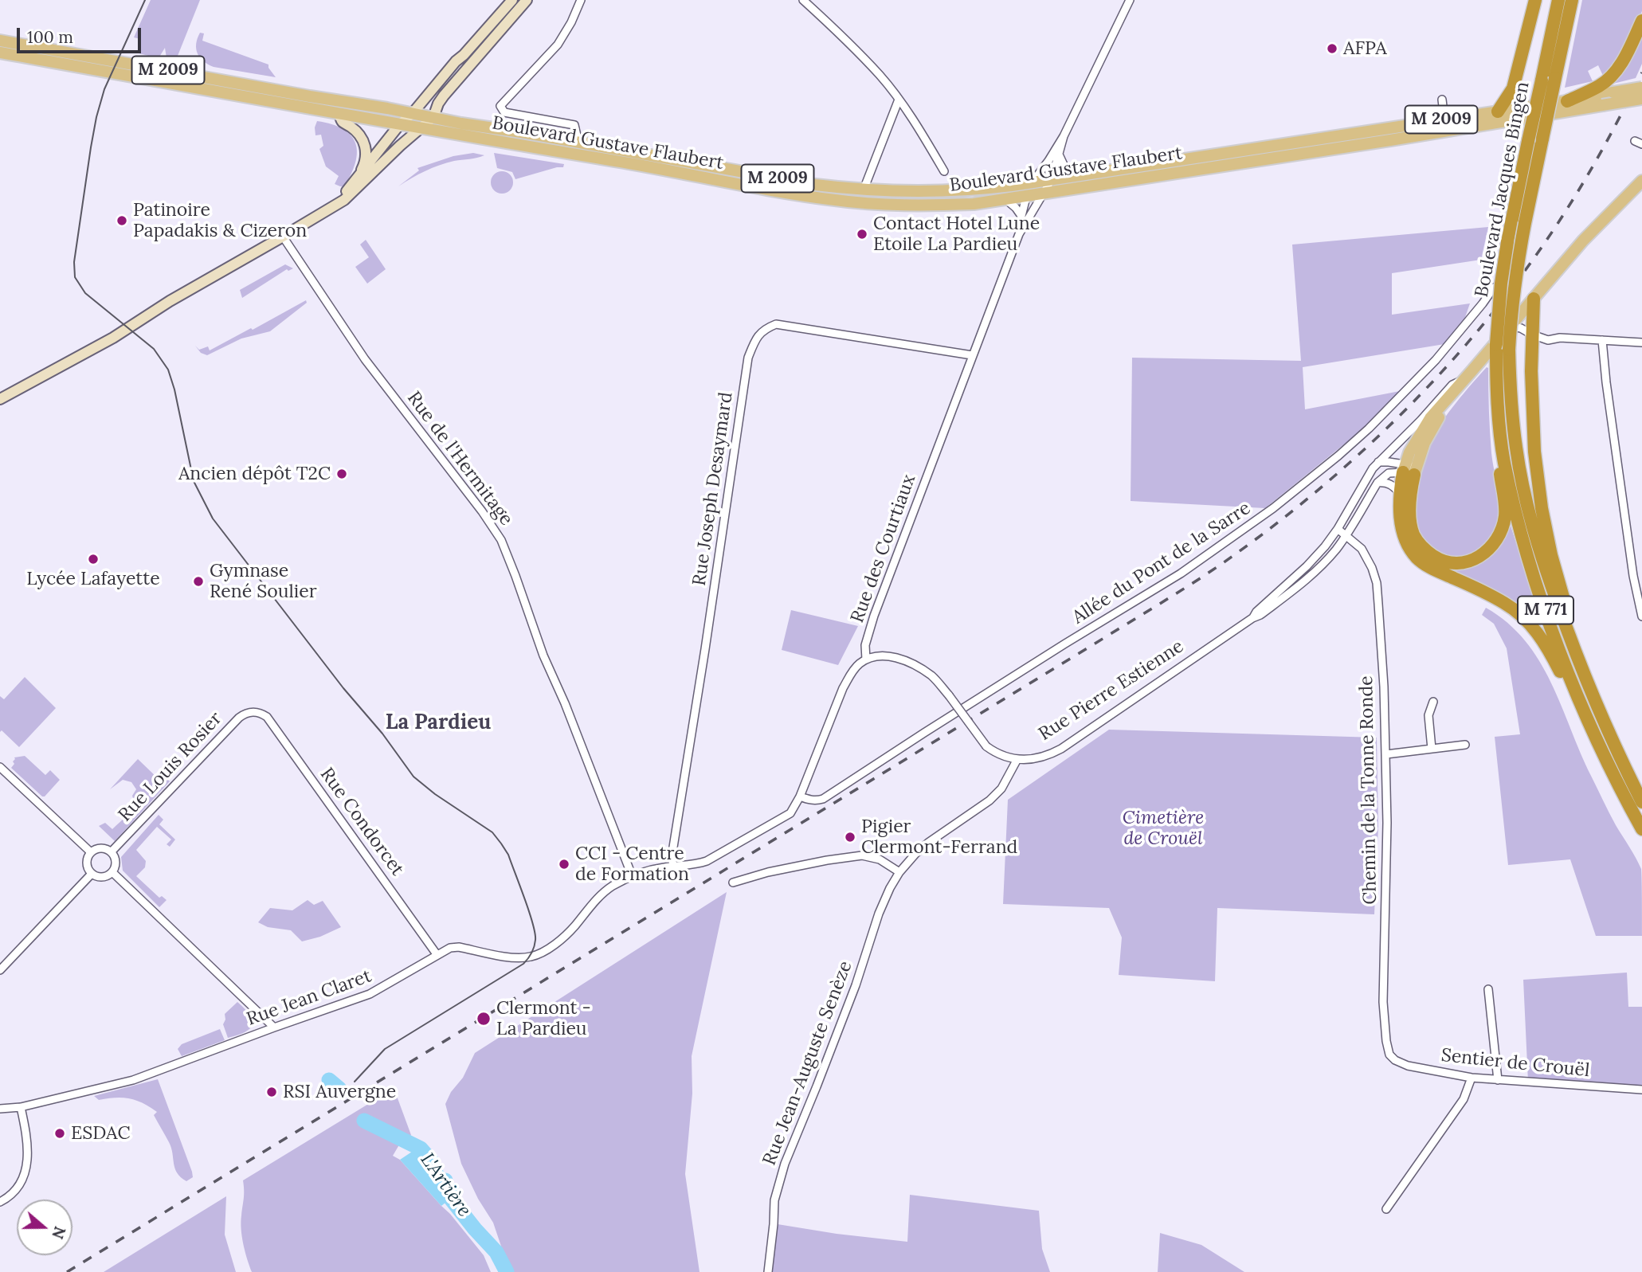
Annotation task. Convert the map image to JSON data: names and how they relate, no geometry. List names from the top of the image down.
{
  "streets": {
    "highway": ["Boulevard Jacques Bingen", "M 771"],
    "main road": ["M 2009", "Boulevard Gustave Flaubert", "Rue Pierre Estienne"],
    "street": [
      "Rue de l'Hermitage",
      "Rue Joseph Desaymard",
      "Rue des Courtiaux",
      "Allée du Pont de la Sarre",
      "Rue Louis Rosier",
      "Chemin de la Tonne Ronde",
      "Rue Condorcet",
      "Rue Jean Claret",
      "Rue Jean-Auguste Senèze",
      "Sentier de Crouël"
    ]
  },
  "crossings": [
    ["Boulevard Gustave Flaubert", "Rue des Courtiaux"],
    ["Rue de l'Hermitage", "Rue Jean Claret"],
    ["Rue Joseph Desaymard", "Rue des Courtiaux"],
    ["Rue Pierre Estienne", "Chemin de la Tonne Ronde"],
    ["Rue Louis Rosier", "Rue Condorcet"],
    ["Chemin de la Tonne Ronde", "Sentier de Crouël"],
    ["Rue Condorcet", "Rue Jean Claret"]
  ],
  "districts": ["La Pardieu"],
  "water": ["L'Artière"],
  "parks": ["Cimetière de Crouël"],
  "places": [
    "AFPA",
    "Patinoire Papadakis & Cizeron",
    "Contact Hotel Lune Etoile La Pardieu",
    "Ancien dépôt T2C",
    "Lycée Lafayette",
    "Gymnase René Soulier",
    "Pigier Clermont-Ferrand",
    "CCI - Centre de Formation",
    "Clermont - La Pardieu",
    "RSI Auvergne",
    "ESDAC"
  ],
  "scale_bar": "100 m",
  "north": "right"
}
